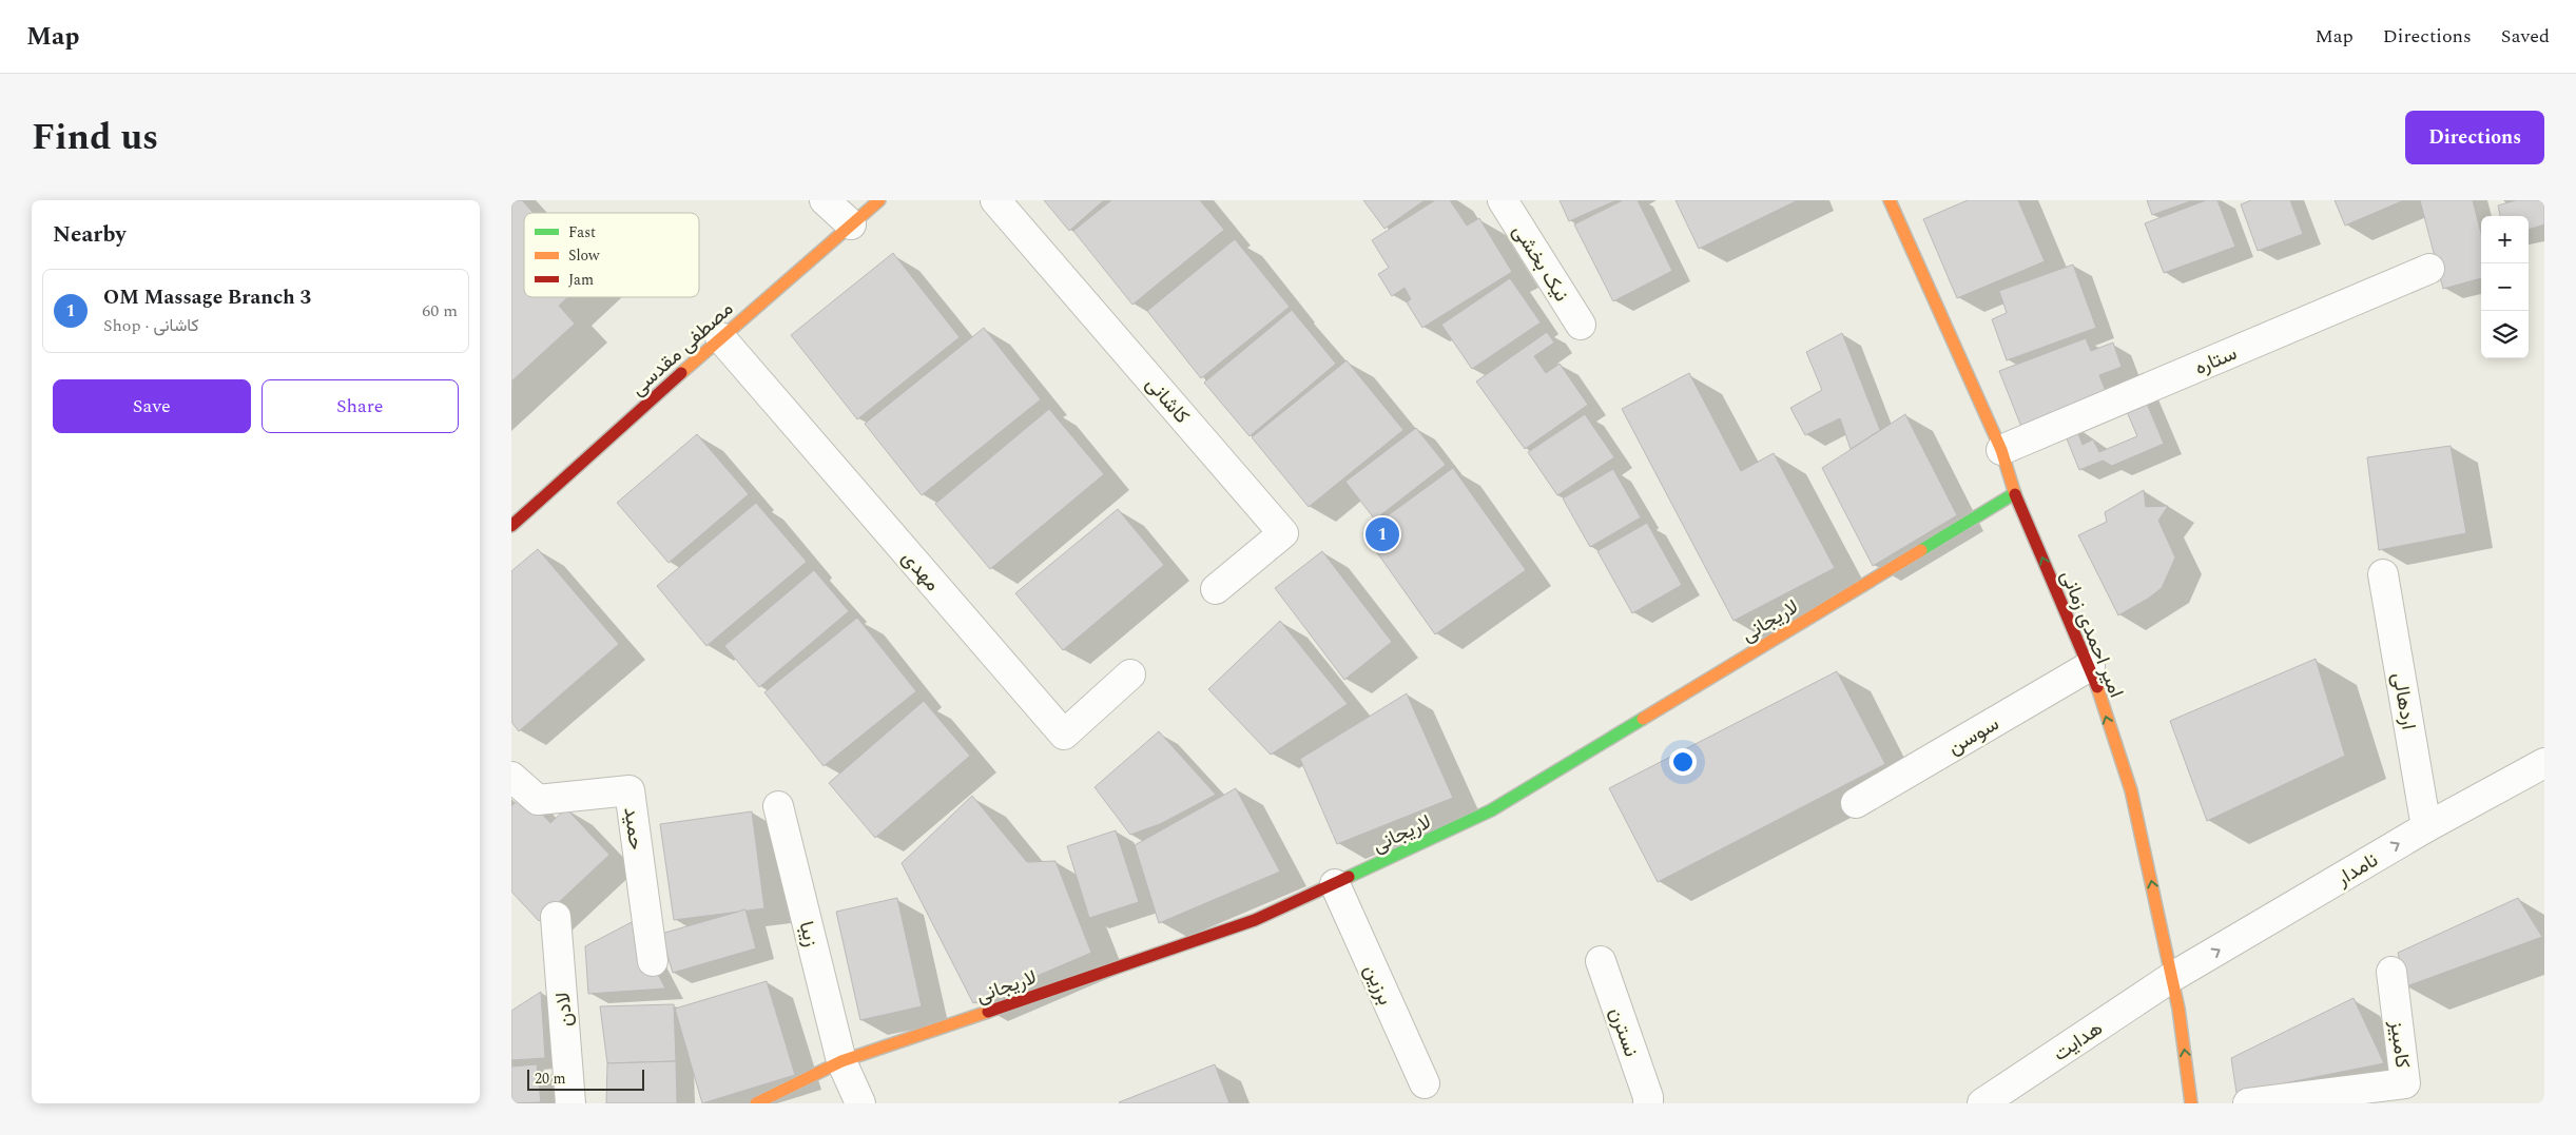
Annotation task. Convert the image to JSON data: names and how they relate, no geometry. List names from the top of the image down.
{
  "streets": {
    "street": [
      "نیک بخشی",
      "مصطفی مقدسی",
      "ستاره",
      "کاشانی",
      "مهدی",
      "لاریجانی",
      "امیر احمدی زمانی",
      "اردهالی",
      "سوسن",
      "حمید",
      "نامدار",
      "زیبا",
      "برزین",
      "لادن",
      "نسترن",
      "هدایت",
      "کامبیز"
    ]
  },
  "crossings": [
    ["مصطفی مقدسی", "مهدی"],
    ["ستاره", "امیر احمدی زمانی"],
    ["لاریجانی", "امیر احمدی زمانی"],
    ["لاریجانی", "زیبا"],
    ["لاریجانی", "برزین"],
    ["امیر احمدی زمانی", "سوسن"],
    ["امیر احمدی زمانی", "نامدار"],
    ["امیر احمدی زمانی", "هدایت"],
    ["اردهالی", "نامدار"],
    ["نامدار", "هدایت"]
  ],
  "one_way": ["امیر احمدی زمانی", "نامدار"],
  "legend": ["Fast", "Slow", "Jam"],
  "scale_bar": "20 m",
  "page": {
    "header": "Map",
    "nav": ["Map", "Directions", "Saved"],
    "title": "Find us",
    "buttons": [
      "Directions",
      ["Save", "Share"]
    ],
    "heading": "Nearby",
    "map_buttons": ["+", "−"],
    "list": [
      {
        "mark": "1",
        "name": "OM Massage Branch 3",
        "note": "Shop · کاشانی",
        "value": "60 m"
      }
    ],
    "pins": "1",
    "scale": "20 m"
  }
}
